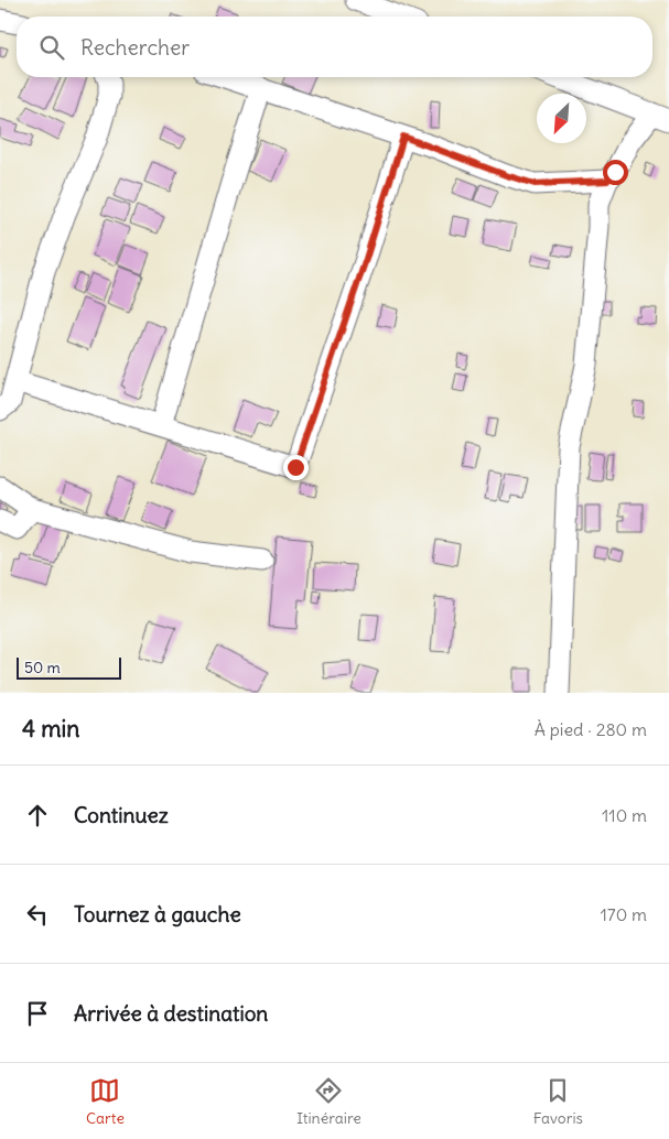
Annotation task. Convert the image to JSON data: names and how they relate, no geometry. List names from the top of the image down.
{
  "scale_bar": "50 m",
  "north": "bottom left",
  "page": {
    "search": "Rechercher",
    "scale": "50 m",
    "heading": ["4 min", "À pied · 280 m"],
    "list": [
      ["Continuez", "110 m"],
      ["Tournez à gauche", "170 m"],
      "Arrivée à destination"
    ],
    "nav": ["Carte", "Itinéraire", "Favoris"]
  }
}
